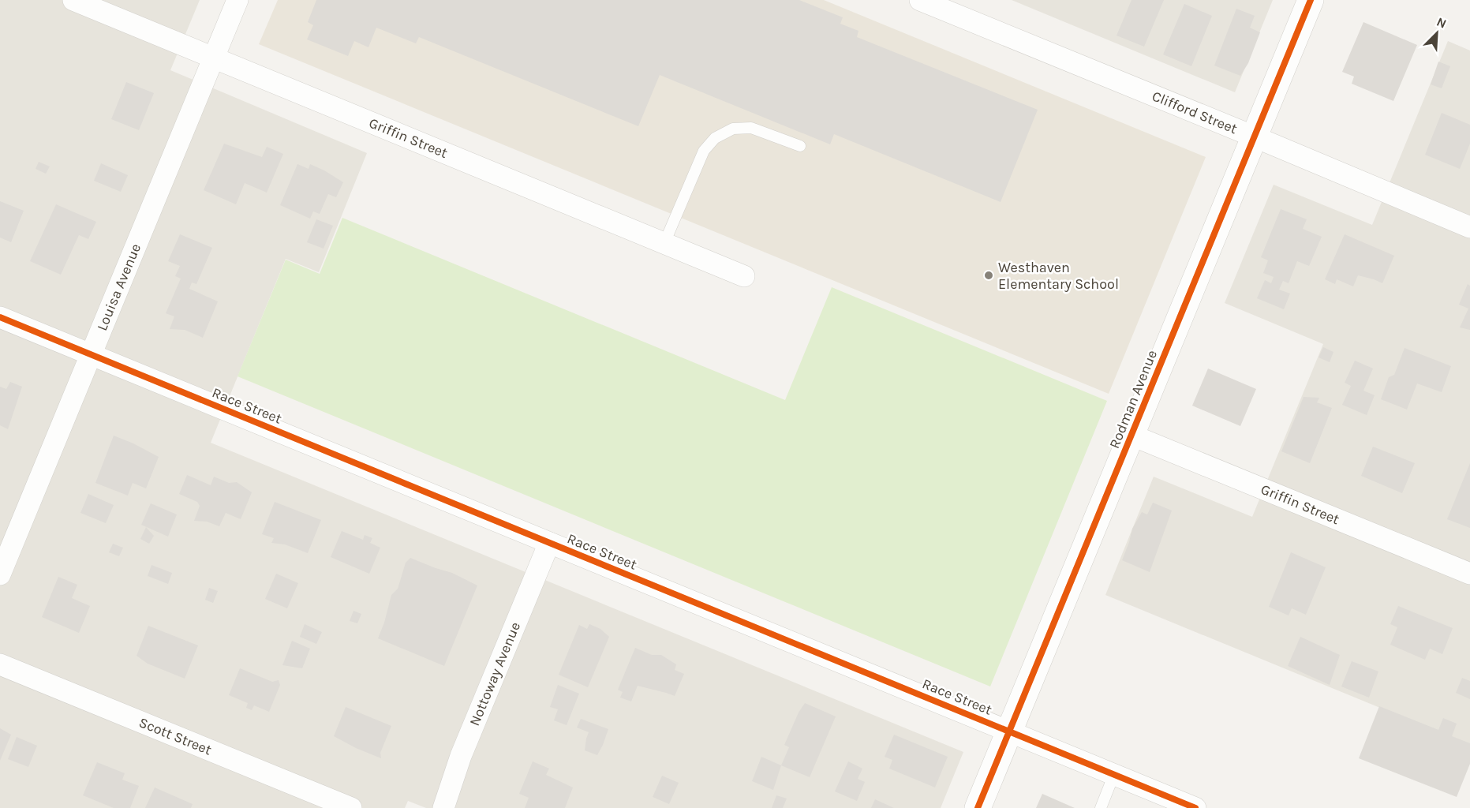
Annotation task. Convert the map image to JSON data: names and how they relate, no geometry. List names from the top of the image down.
{
  "streets": {
    "street": [
      "Clifford Street",
      "Griffin Street",
      "Louisa Avenue",
      "Rodman Avenue",
      "Race Street",
      "Nottoway Avenue",
      "Scott Street"
    ]
  },
  "crossings": [
    ["Clifford Street", "Rodman Avenue"],
    ["Griffin Street", "Louisa Avenue"],
    ["Griffin Street", "Rodman Avenue"],
    ["Louisa Avenue", "Race Street"],
    ["Rodman Avenue", "Race Street"],
    ["Race Street", "Nottoway Avenue"]
  ],
  "places": ["Westhaven Elementary School"],
  "north": "top right"
}
